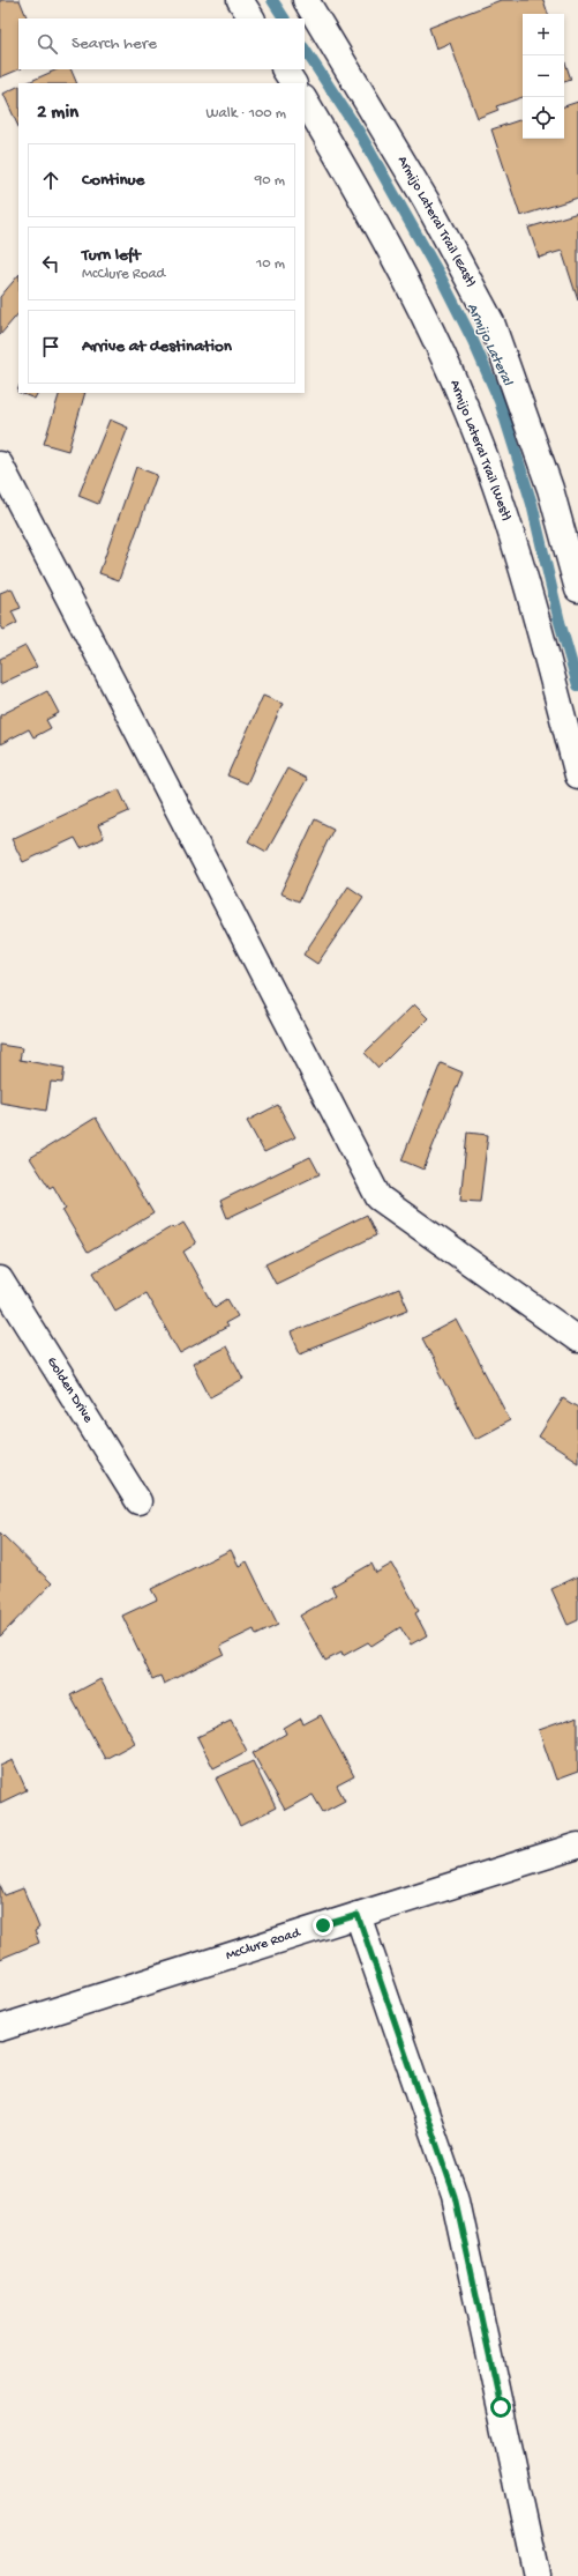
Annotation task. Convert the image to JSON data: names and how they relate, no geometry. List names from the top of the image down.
{
  "streets": {
    "street": [
      "Armijo Lateral Trail (East)",
      "Armijo Lateral Trail (West)",
      "Golden Drive",
      "McClure Road"
    ]
  },
  "water": ["Armijo Lateral"],
  "page": {
    "map_buttons": ["+", "−"],
    "search": "Search here",
    "heading": ["2 min", "Walk · 100 m"],
    "list": [
      ["Continue", "90 m"],
      ["Turn left", "McClure Road", "10 m"],
      "Arrive at destination"
    ]
  }
}
